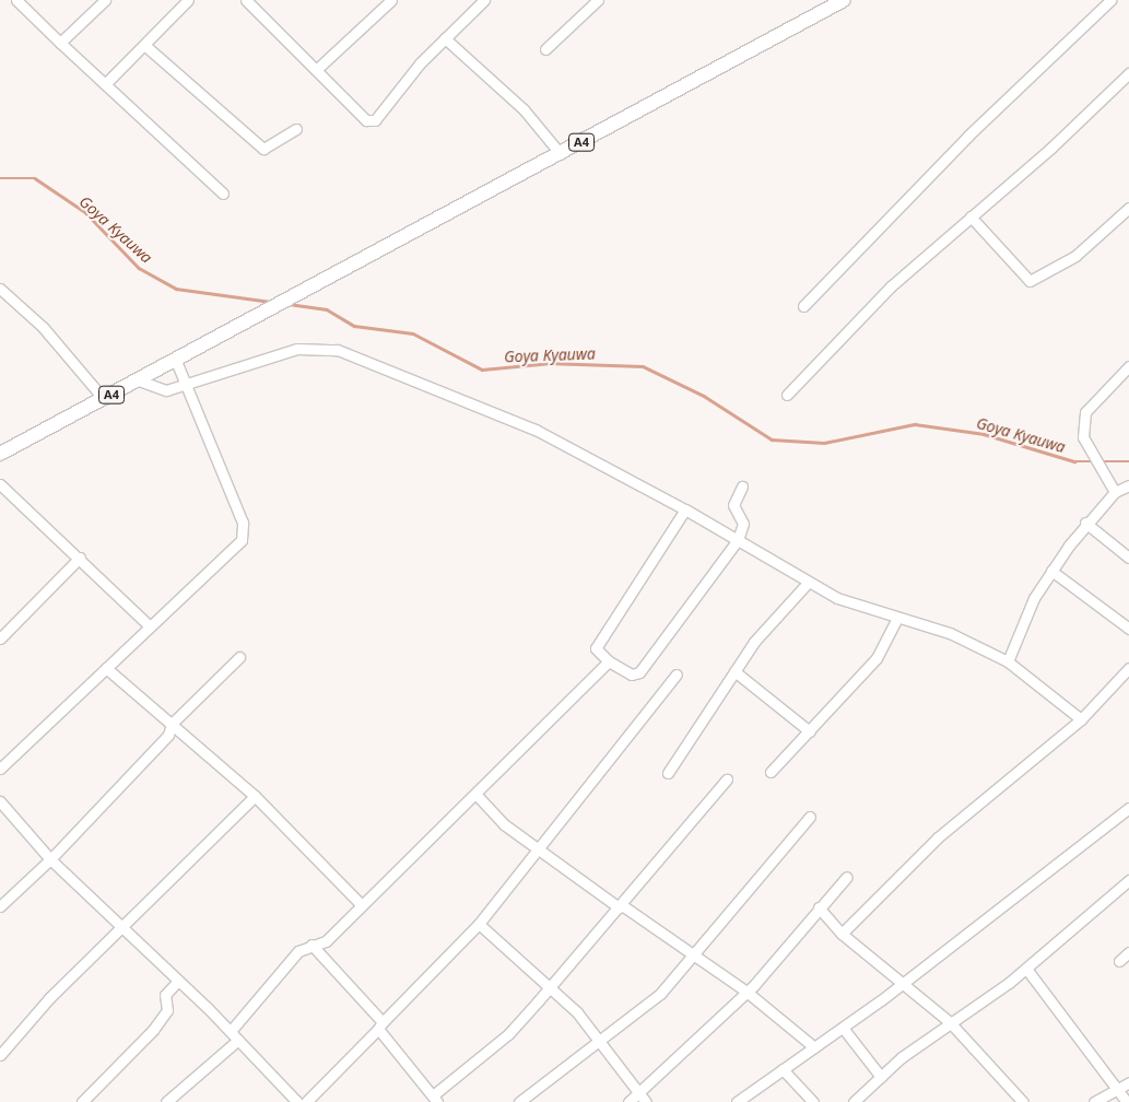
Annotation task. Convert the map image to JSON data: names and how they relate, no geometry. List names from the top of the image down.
{
  "streets": {
    "highway": ["A4"]
  },
  "water": ["Goya Kyauwa"]
}
